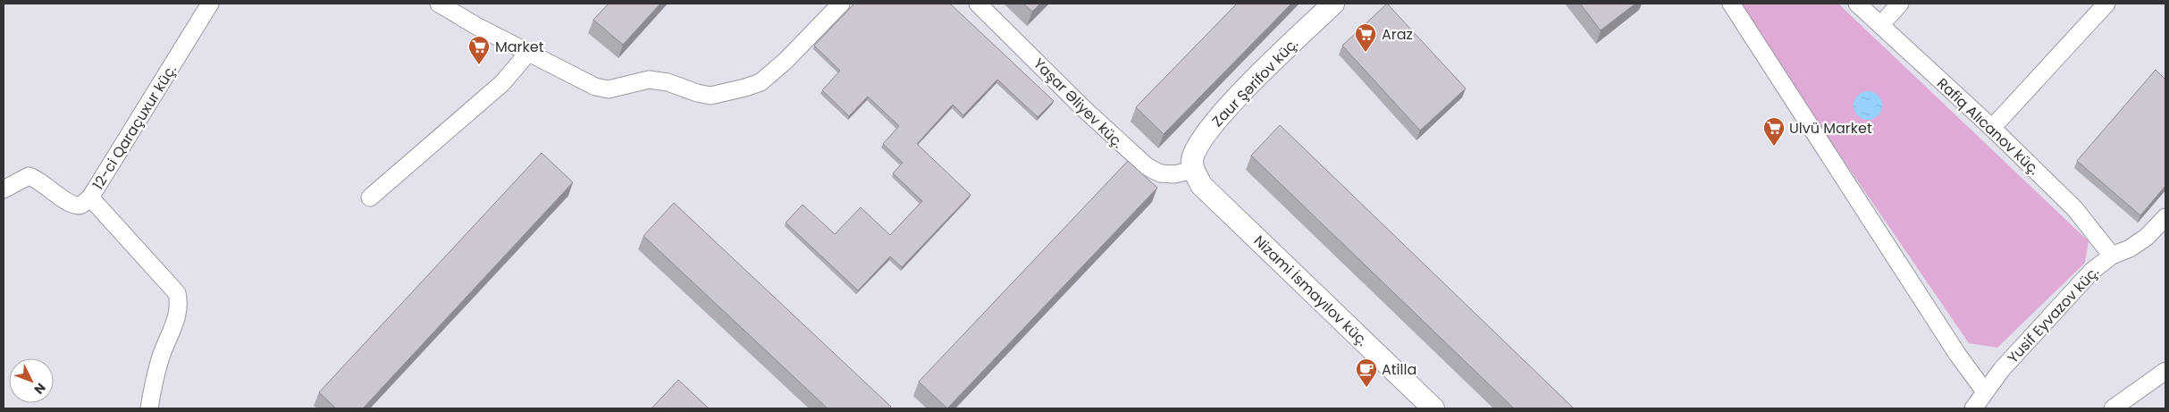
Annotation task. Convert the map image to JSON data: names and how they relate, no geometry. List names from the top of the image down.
{
  "streets": {
    "street": [
      "Zaur Şərifov küç.",
      "Yaşar Əliyev küç.",
      "Rafiq Alıcanov küç.",
      "12-ci Qaraçuxur küç.",
      "Nizami İsmayılov küç.",
      "Yusif Eyvazov küç."
    ]
  },
  "crossings": [
    ["Zaur Şərifov küç.", "Yaşar Əliyev küç."],
    ["Zaur Şərifov küç.", "Nizami İsmayılov küç."],
    ["Yaşar Əliyev küç.", "Nizami İsmayılov küç."],
    ["Rafiq Alıcanov küç.", "Yusif Eyvazov küç."]
  ],
  "places": {
    "supermarket": ["Araz", "Market", "Ulvü Market"],
    "cafe": ["Atilla"]
  },
  "north": "bottom right"
}
